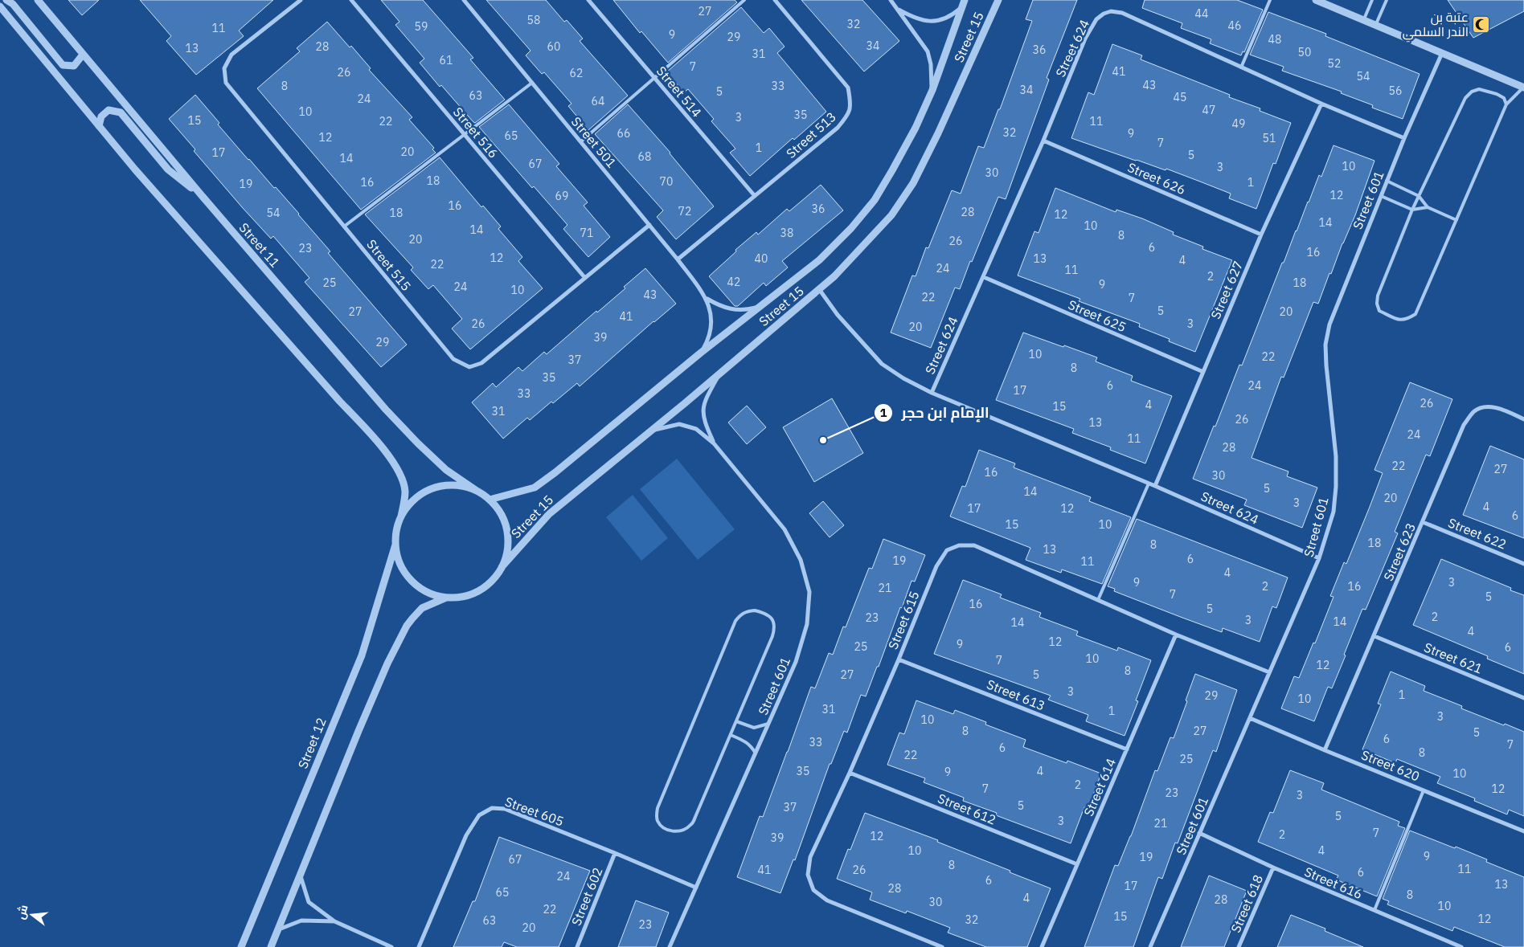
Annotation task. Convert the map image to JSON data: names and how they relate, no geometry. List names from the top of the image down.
{
  "streets": {
    "street": [
      "Street 15",
      "Street 624",
      "Street 514",
      "Street 516",
      "Street 513",
      "Street 501",
      "Street 626",
      "Street 601",
      "Street 11",
      "Street 515",
      "Street 627",
      "Street 625",
      "Street 622",
      "Street 623",
      "Street 615",
      "Street 621",
      "Street 613",
      "Street 12",
      "Street 620",
      "Street 614",
      "Street 612",
      "Street 605",
      "Street 616",
      "Street 602",
      "Street 618"
    ]
  },
  "crossings": [
    ["Street 15", "Street 624"],
    ["Street 15", "Street 501"],
    ["Street 15", "Street 601"],
    ["Street 15", "Street 11"],
    ["Street 15", "Street 12"],
    ["Street 624", "Street 626"],
    ["Street 624", "Street 601"],
    ["Street 624", "Street 627"],
    ["Street 624", "Street 625"],
    ["Street 514", "Street 513"],
    ["Street 516", "Street 515"],
    ["Street 513", "Street 501"],
    ["Street 501", "Street 515"],
    ["Street 626", "Street 627"],
    ["Street 601", "Street 615"],
    ["Street 601", "Street 620"],
    ["Street 601", "Street 605"],
    ["Street 601", "Street 616"],
    ["Street 11", "Street 12"],
    ["Street 627", "Street 625"],
    ["Street 622", "Street 623"],
    ["Street 623", "Street 621"],
    ["Street 623", "Street 620"],
    ["Street 615", "Street 613"],
    ["Street 615", "Street 614"],
    ["Street 615", "Street 612"],
    ["Street 613", "Street 614"],
    ["Street 614", "Street 612"],
    ["Street 605", "Street 602"],
    ["Street 616", "Street 618"]
  ],
  "places": {
    "mosque": ["عتبة بن الندر السلمي"],
    "other": ["الإمام ابن حجر"]
  },
  "house_numbers": [
    "27",
    "44",
    "58",
    "32",
    "46",
    "59",
    "11",
    "9",
    "29",
    "48",
    "34",
    "28",
    "60",
    "13",
    "36",
    "50",
    "31",
    "61",
    "52",
    "7",
    "41",
    "26",
    "62",
    "54",
    "43",
    "8",
    "33",
    "34",
    "56",
    "5",
    "63",
    "45",
    "24",
    "64",
    "47",
    "10",
    "35",
    "3",
    "15",
    "22",
    "11",
    "49",
    "32",
    "66",
    "9",
    "65",
    "12",
    "51",
    "7",
    "1",
    "20",
    "17",
    "5",
    "68",
    "14",
    "67",
    "10",
    "3",
    "30",
    "18",
    "70",
    "16",
    "1",
    "19",
    "12",
    "69",
    "16",
    "36",
    "72",
    "28",
    "54",
    "18",
    "12",
    "14",
    "10",
    "14",
    "71",
    "38",
    "8",
    "20",
    "26",
    "6",
    "23",
    "16",
    "12",
    "40",
    "13",
    "4",
    "22",
    "24",
    "11",
    "2",
    "42",
    "25",
    "18",
    "9",
    "24",
    "10",
    "43",
    "22",
    "7",
    "5",
    "27",
    "20",
    "41",
    "26",
    "3",
    "20",
    "39",
    "29",
    "10",
    "22",
    "37",
    "8",
    "35",
    "6",
    "24",
    "17",
    "33",
    "26",
    "4",
    "15",
    "31",
    "26",
    "13",
    "24",
    "11",
    "28",
    "22",
    "27",
    "16",
    "30",
    "5",
    "14",
    "20",
    "3",
    "4",
    "17",
    "12",
    "6",
    "15",
    "10",
    "18",
    "8",
    "13",
    "6",
    "19",
    "11",
    "4",
    "9",
    "3",
    "2",
    "16",
    "21",
    "7",
    "5",
    "16",
    "5",
    "2",
    "23",
    "3",
    "14",
    "14",
    "4",
    "12",
    "9",
    "25",
    "6",
    "10",
    "7",
    "12",
    "8",
    "27",
    "5",
    "3",
    "1",
    "29",
    "10",
    "31",
    "1",
    "3",
    "10",
    "8",
    "27",
    "5",
    "6",
    "33",
    "7",
    "6",
    "8",
    "22",
    "25",
    "35",
    "4",
    "9",
    "10",
    "2",
    "7",
    "12",
    "23",
    "3",
    "5",
    "37",
    "5",
    "3",
    "21",
    "7",
    "2",
    "12",
    "39",
    "10",
    "4",
    "9",
    "19",
    "67",
    "8",
    "11",
    "41",
    "26",
    "6",
    "24",
    "6",
    "13",
    "17",
    "28",
    "65",
    "8",
    "4",
    "28",
    "30",
    "10",
    "22",
    "15",
    "12",
    "32",
    "63",
    "23",
    "20"
  ],
  "north": "left"
}
